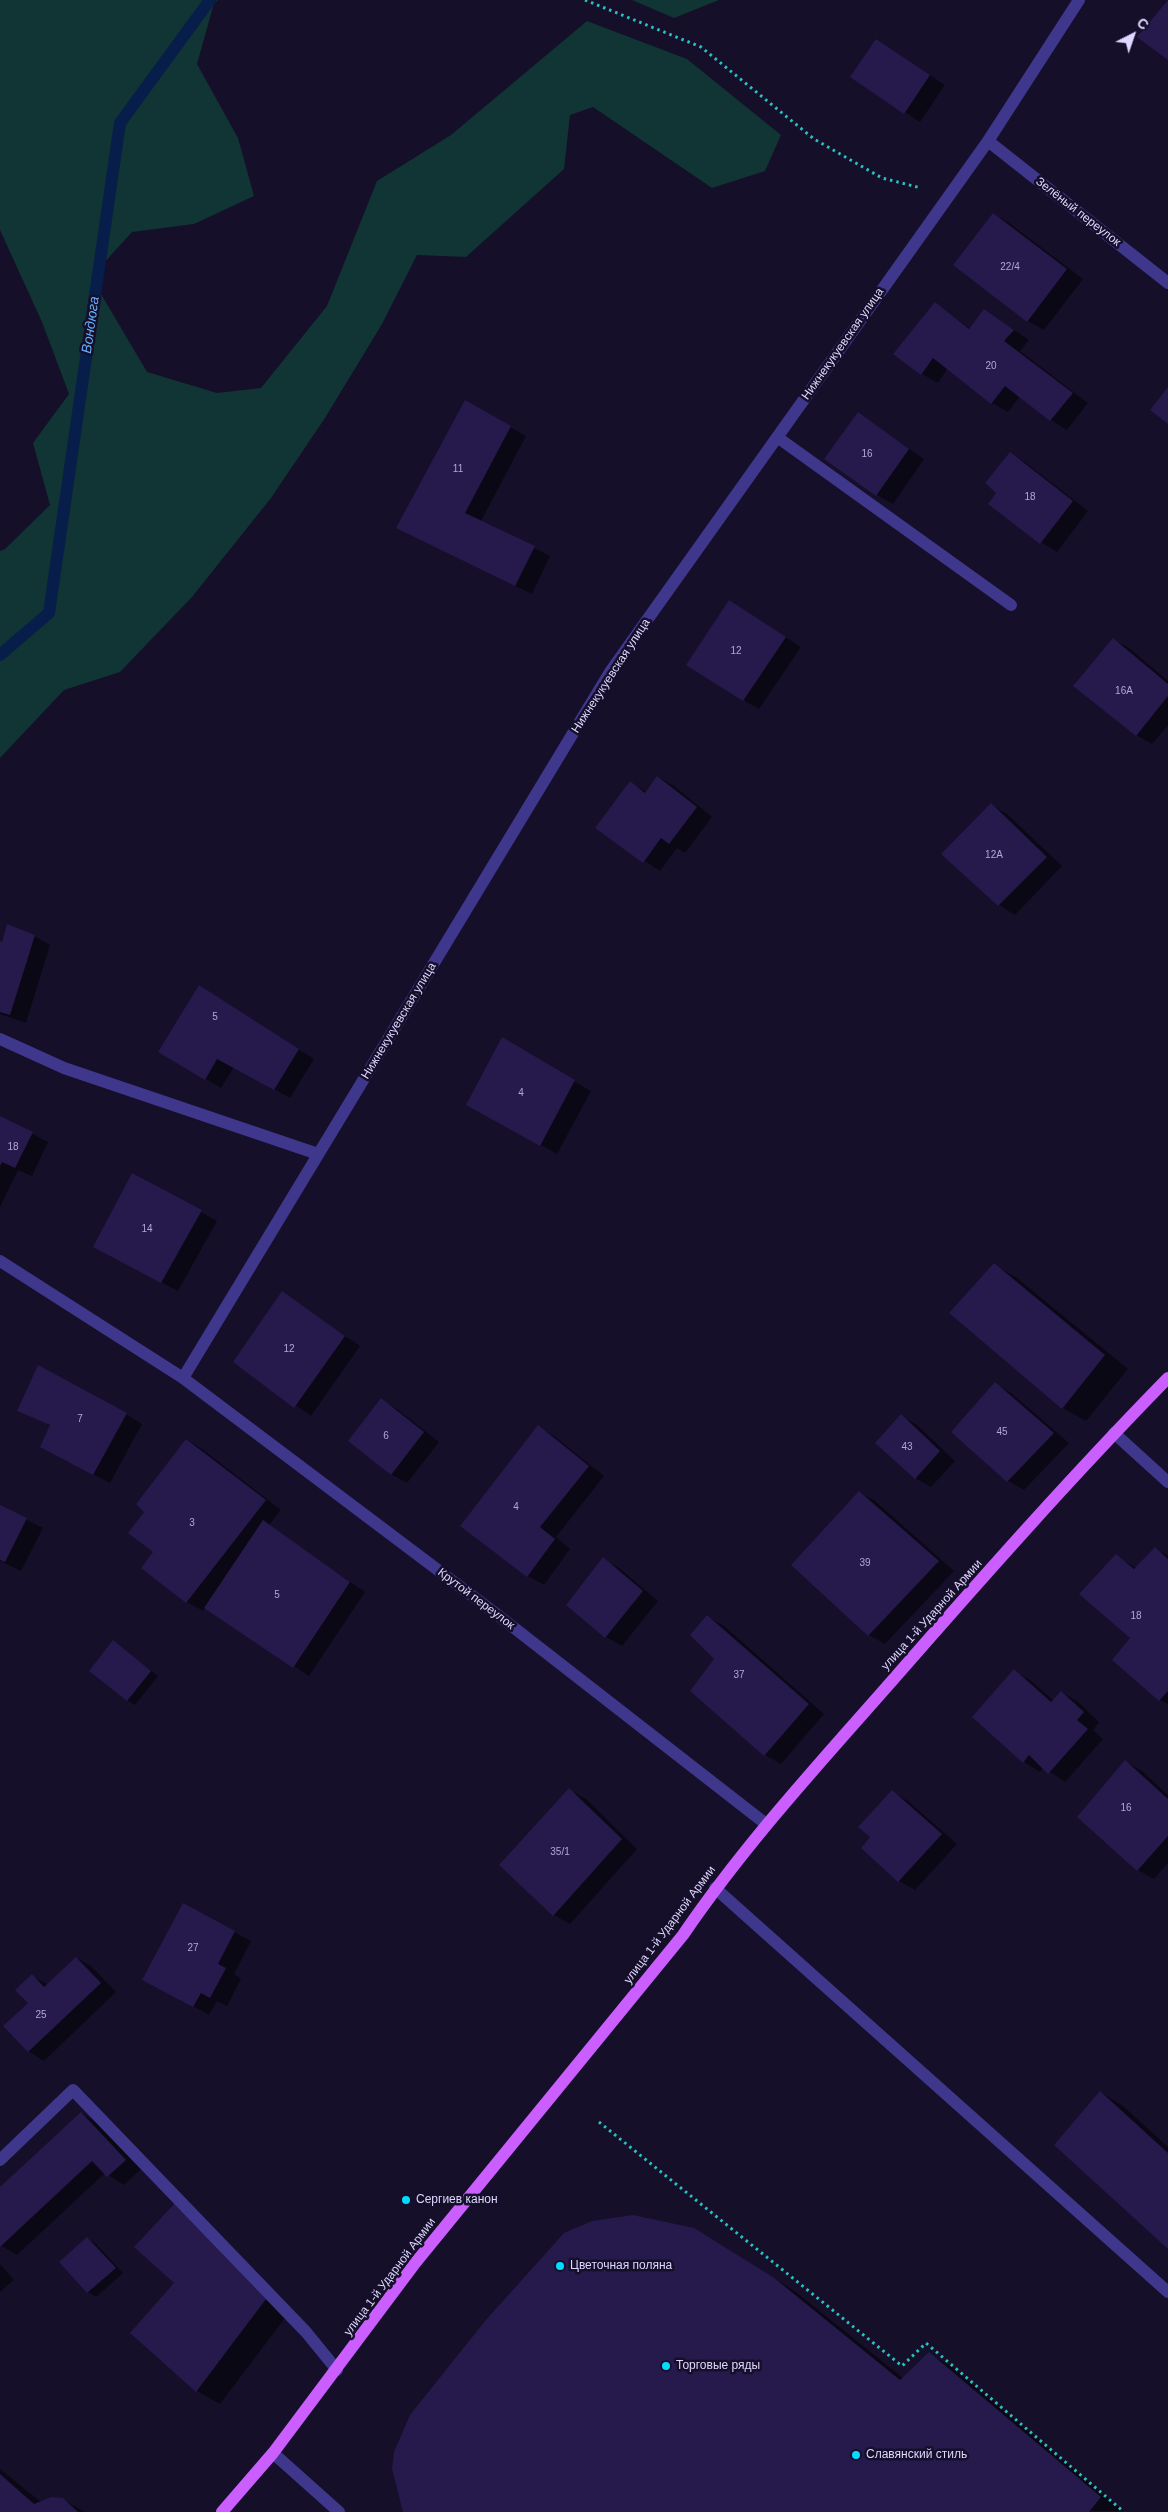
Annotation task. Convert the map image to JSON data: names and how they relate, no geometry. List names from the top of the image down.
{
  "streets": {
    "main road": ["улица 1-й Ударной Армии"],
    "street": ["Зелёный переулок", "Нижнекукуевская улица", "Крутой переулок"]
  },
  "crossings": [
    ["Зелёный переулок", "Нижнекукуевская улица"],
    ["Нижнекукуевская улица", "Крутой переулок"],
    ["Крутой переулок", "улица 1-й Ударной Армии"]
  ],
  "water": ["Вондюга"],
  "places": [
    "Сергиев канон",
    "Цветочная поляна",
    "Торговые ряды",
    "Славянский стиль"
  ],
  "house_numbers": [
    "22/4",
    "20",
    "16",
    "11",
    "18",
    "12",
    "16А",
    "12А",
    "5",
    "4",
    "18",
    "14",
    "12",
    "7",
    "45",
    "6",
    "43",
    "4",
    "3",
    "39",
    "5",
    "18",
    "37",
    "16",
    "35/1",
    "27",
    "25"
  ],
  "north": "top right"
}
